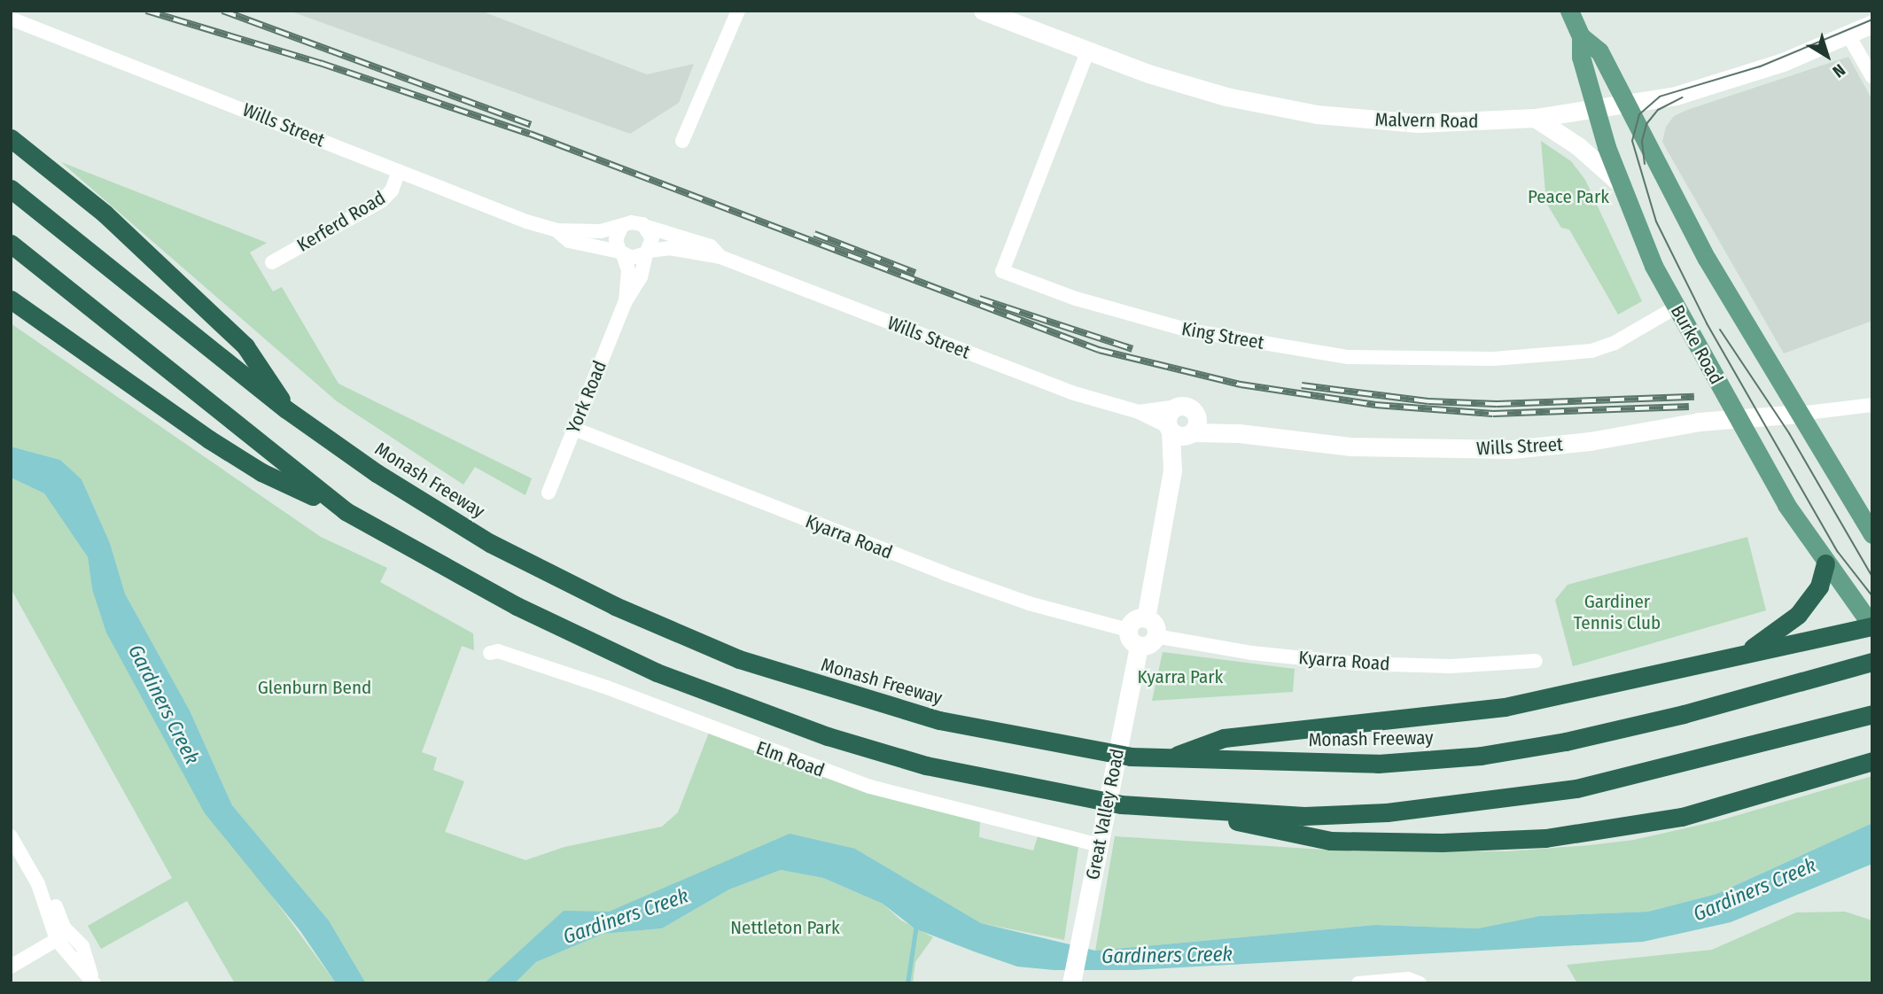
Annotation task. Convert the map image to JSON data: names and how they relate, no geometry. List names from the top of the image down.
{
  "streets": {
    "highway": ["Monash Freeway"],
    "main road": ["Burke Road"],
    "street": [
      "Malvern Road",
      "Wills Street",
      "Kerferd Road",
      "King Street",
      "York Road",
      "Kyarra Road",
      "Elm Road",
      "Great Valley Road"
    ]
  },
  "crossings": [
    ["Malvern Road", "King Street"],
    ["Malvern Road", "Burke Road"],
    ["Wills Street", "Kerferd Road"],
    ["Wills Street", "Burke Road"],
    ["Wills Street", "York Road"],
    ["King Street", "Burke Road"],
    ["York Road", "Kyarra Road"],
    ["Kyarra Road", "Great Valley Road"],
    ["Elm Road", "Great Valley Road"]
  ],
  "water": ["Gardiners Creek"],
  "parks": [
    "Peace Park",
    "Gardiner Tennis Club",
    "Kyarra Park",
    "Glenburn Bend",
    "Nettleton Park"
  ],
  "north": "bottom right"
}
